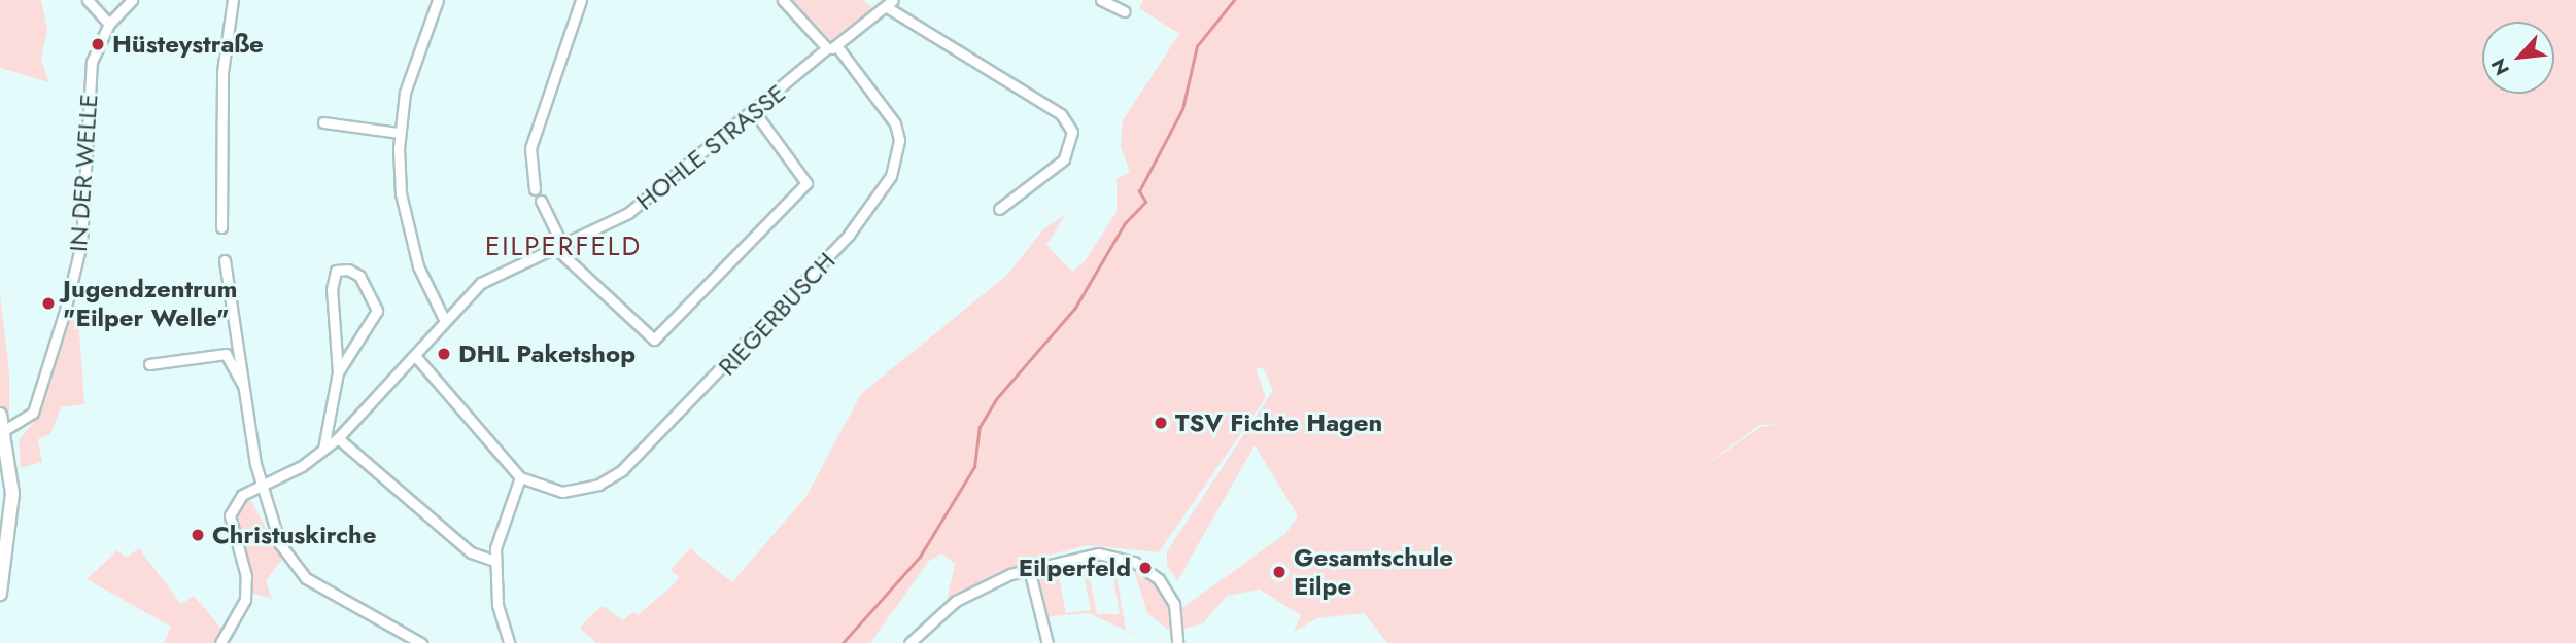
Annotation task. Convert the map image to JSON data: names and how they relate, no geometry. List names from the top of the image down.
{
  "streets": {
    "street": ["HOHLE STRASSE", "IN DER WELLE", "RIEGERBUSCH"]
  },
  "districts": ["EILPERFELD"],
  "places": [
    "Hüsteystraße",
    "Jugendzentrum \"Eilper Welle\"",
    "DHL Paketshop",
    "TSV Fichte Hagen",
    "Christuskirche",
    "Eilperfeld",
    "Gesamtschule Eilpe"
  ],
  "north": "bottom left"
}
